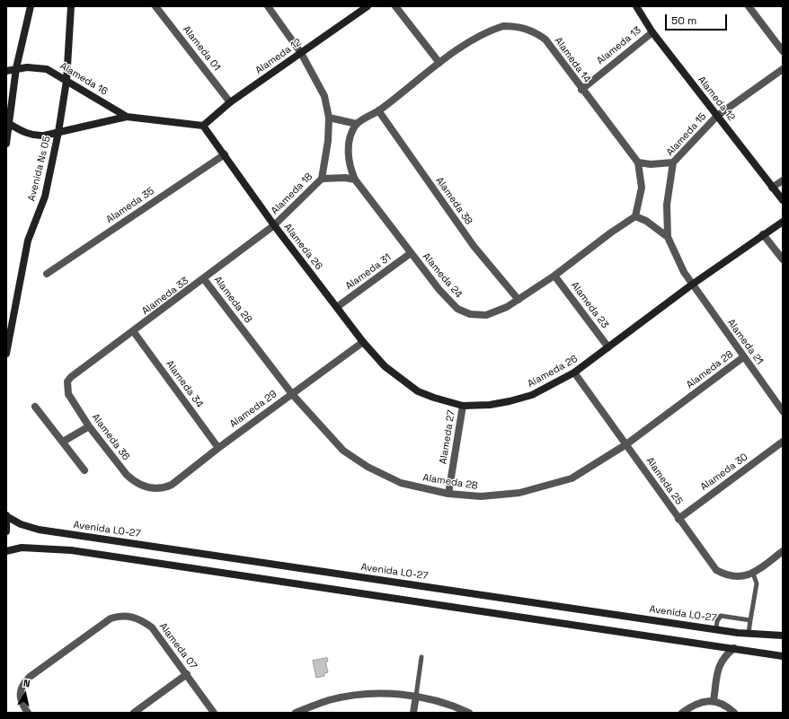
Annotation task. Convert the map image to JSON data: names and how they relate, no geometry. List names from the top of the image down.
{
  "streets": {
    "street": [
      "Alameda 13",
      "Alameda 01",
      "Alameda 12",
      "Alameda 14",
      "Alameda 16",
      "Alameda 15",
      "Avenida Ns 05",
      "Alameda 18",
      "Alameda 38",
      "Alameda 35",
      "Alameda 26",
      "Alameda 31",
      "Alameda 24",
      "Alameda 33",
      "Alameda 28",
      "Alameda 23",
      "Alameda 21",
      "Alameda 34",
      "Alameda 29",
      "Alameda 36",
      "Alameda 27",
      "Alameda 30",
      "Alameda 25",
      "Avenida LO-27",
      "Alameda 07"
    ]
  },
  "crossings": [
    ["Alameda 13", "Alameda 12"],
    ["Alameda 13", "Alameda 14"],
    ["Alameda 01", "Alameda 12"],
    ["Alameda 12", "Alameda 16"],
    ["Alameda 12", "Alameda 15"],
    ["Alameda 12", "Alameda 18"],
    ["Alameda 12", "Alameda 26"],
    ["Alameda 14", "Alameda 38"],
    ["Alameda 14", "Alameda 24"],
    ["Alameda 16", "Avenida Ns 05"],
    ["Alameda 16", "Alameda 26"],
    ["Alameda 15", "Alameda 26"],
    ["Alameda 15", "Alameda 21"],
    ["Alameda 18", "Alameda 26"],
    ["Alameda 18", "Alameda 33"],
    ["Alameda 38", "Alameda 24"],
    ["Alameda 35", "Alameda 26"],
    ["Alameda 26", "Alameda 31"],
    ["Alameda 26", "Alameda 33"],
    ["Alameda 26", "Alameda 23"],
    ["Alameda 26", "Alameda 21"],
    ["Alameda 26", "Alameda 29"],
    ["Alameda 26", "Alameda 27"],
    ["Alameda 26", "Alameda 25"],
    ["Alameda 31", "Alameda 24"],
    ["Alameda 24", "Alameda 23"],
    ["Alameda 33", "Alameda 28"],
    ["Alameda 33", "Alameda 34"],
    ["Alameda 33", "Alameda 36"],
    ["Alameda 28", "Alameda 21"],
    ["Alameda 28", "Alameda 29"],
    ["Alameda 28", "Alameda 27"],
    ["Alameda 28", "Alameda 25"],
    ["Alameda 34", "Alameda 29"],
    ["Alameda 29", "Alameda 36"],
    ["Alameda 30", "Alameda 25"]
  ],
  "scale_bar": "50 m",
  "north": "top"
}
